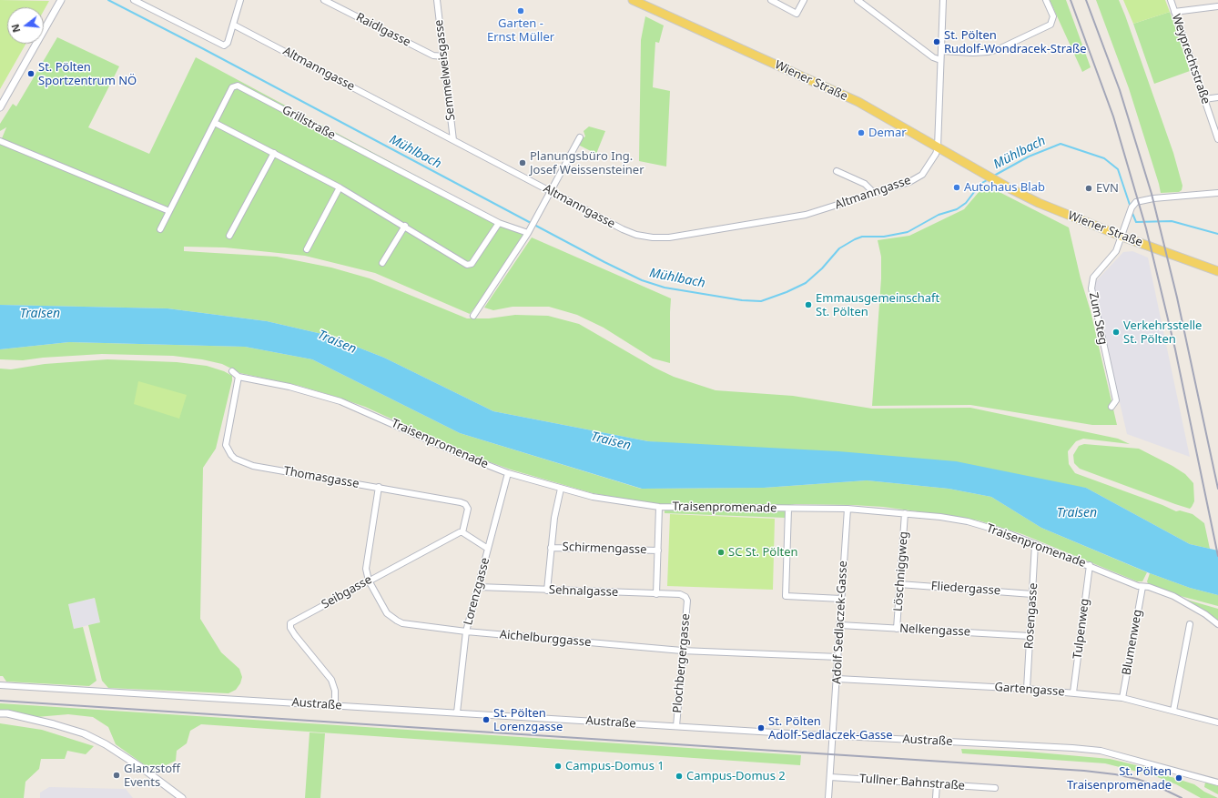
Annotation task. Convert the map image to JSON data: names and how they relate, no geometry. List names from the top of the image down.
{
  "streets": {
    "main road": ["Wiener Straße"],
    "street": [
      "Raidlgasse",
      "Weyprechtstraße",
      "Altmanngasse",
      "Semmelweisgasse",
      "Grillstraße",
      "Zum Steg",
      "Traisenpromenade",
      "Thomasgasse",
      "Schirmengasse",
      "Löschniggweg",
      "Fliedergasse",
      "Lorenzgasse",
      "Sehnalgasse",
      "Seibgasse",
      "Rosengasse",
      "Adolf Sedlaczek-Gasse",
      "Tulpenweg",
      "Nelkengasse",
      "Aichelburggasse",
      "Blumenweg",
      "Plochbergergasse",
      "Gartengasse",
      "Austraße",
      "Tullner Bahnstraße"
    ]
  },
  "crossings": [
    ["Raidlgasse", "Semmelweisgasse"],
    ["Altmanngasse", "Semmelweisgasse"],
    ["Altmanngasse", "Wiener Straße"],
    ["Wiener Straße", "Zum Steg"],
    ["Traisenpromenade", "Thomasgasse"],
    ["Traisenpromenade", "Löschniggweg"],
    ["Traisenpromenade", "Lorenzgasse"],
    ["Traisenpromenade", "Rosengasse"],
    ["Traisenpromenade", "Adolf Sedlaczek-Gasse"],
    ["Traisenpromenade", "Tulpenweg"],
    ["Traisenpromenade", "Blumenweg"],
    ["Thomasgasse", "Seibgasse"],
    ["Thomasgasse", "Aichelburggasse"],
    ["Löschniggweg", "Fliedergasse"],
    ["Löschniggweg", "Nelkengasse"],
    ["Fliedergasse", "Rosengasse"],
    ["Lorenzgasse", "Sehnalgasse"],
    ["Lorenzgasse", "Aichelburggasse"],
    ["Lorenzgasse", "Austraße"],
    ["Sehnalgasse", "Plochbergergasse"],
    ["Seibgasse", "Aichelburggasse"],
    ["Seibgasse", "Austraße"],
    ["Rosengasse", "Nelkengasse"],
    ["Rosengasse", "Gartengasse"],
    ["Adolf Sedlaczek-Gasse", "Nelkengasse"],
    ["Adolf Sedlaczek-Gasse", "Aichelburggasse"],
    ["Adolf Sedlaczek-Gasse", "Gartengasse"],
    ["Adolf Sedlaczek-Gasse", "Austraße"],
    ["Adolf Sedlaczek-Gasse", "Tullner Bahnstraße"],
    ["Tulpenweg", "Gartengasse"],
    ["Aichelburggasse", "Plochbergergasse"],
    ["Blumenweg", "Gartengasse"],
    ["Plochbergergasse", "Austraße"]
  ],
  "water": ["Mühlbach", "Traisen"],
  "places": [
    "Garten - Ernst Müller",
    "St. Pölten Rudolf-Wondracek-Straße",
    "St. Pölten Sportzentrum NÖ",
    "Demar",
    "Planungsbüro Ing. Josef Weissensteiner",
    "Autohaus Blab",
    "EVN",
    "Emmausgemeinschaft St. Pölten",
    "Verkehrsstelle St. Pölten",
    "SC St. Pölten",
    "St. Pölten Lorenzgasse",
    "St. Pölten Adolf-Sedlaczek-Gasse",
    "Campus-Domus 1",
    "Glanzstoff Events",
    "Campus-Domus 2",
    "St. Pölten Traisenpromenade"
  ],
  "north": "left"
}
